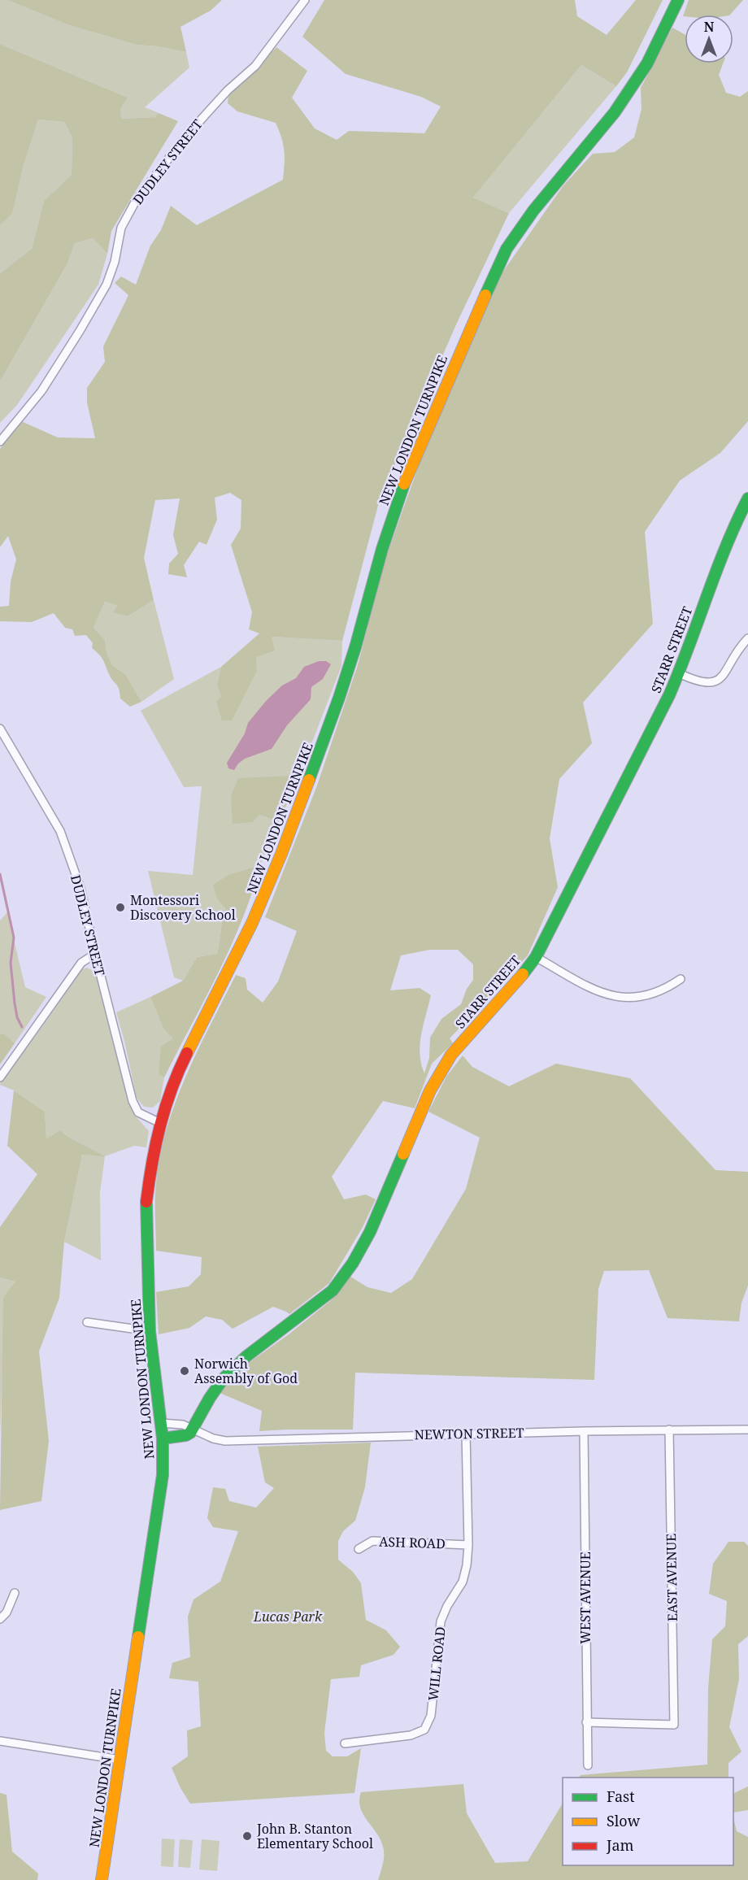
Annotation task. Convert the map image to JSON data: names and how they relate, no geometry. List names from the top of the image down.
{
  "streets": {
    "main road": ["NEW LONDON TURNPIKE", "STARR STREET"],
    "street": [
      "DUDLEY STREET",
      "NEWTON STREET",
      "ASH ROAD",
      "EAST AVENUE",
      "WEST AVENUE",
      "WILL ROAD"
    ]
  },
  "crossings": [
    ["DUDLEY STREET", "NEW LONDON TURNPIKE"],
    ["STARR STREET", "NEWTON STREET"],
    ["NEWTON STREET", "EAST AVENUE"],
    ["NEWTON STREET", "WEST AVENUE"],
    ["NEWTON STREET", "WILL ROAD"],
    ["ASH ROAD", "WILL ROAD"],
    ["EAST AVENUE", "WEST AVENUE"]
  ],
  "parks": ["Lucas Park"],
  "places": ["Montessori Discovery School", "Norwich Assembly of God", "John B. Stanton Elementary School"],
  "legend": ["Fast", "Slow", "Jam"],
  "north": "top"
}
